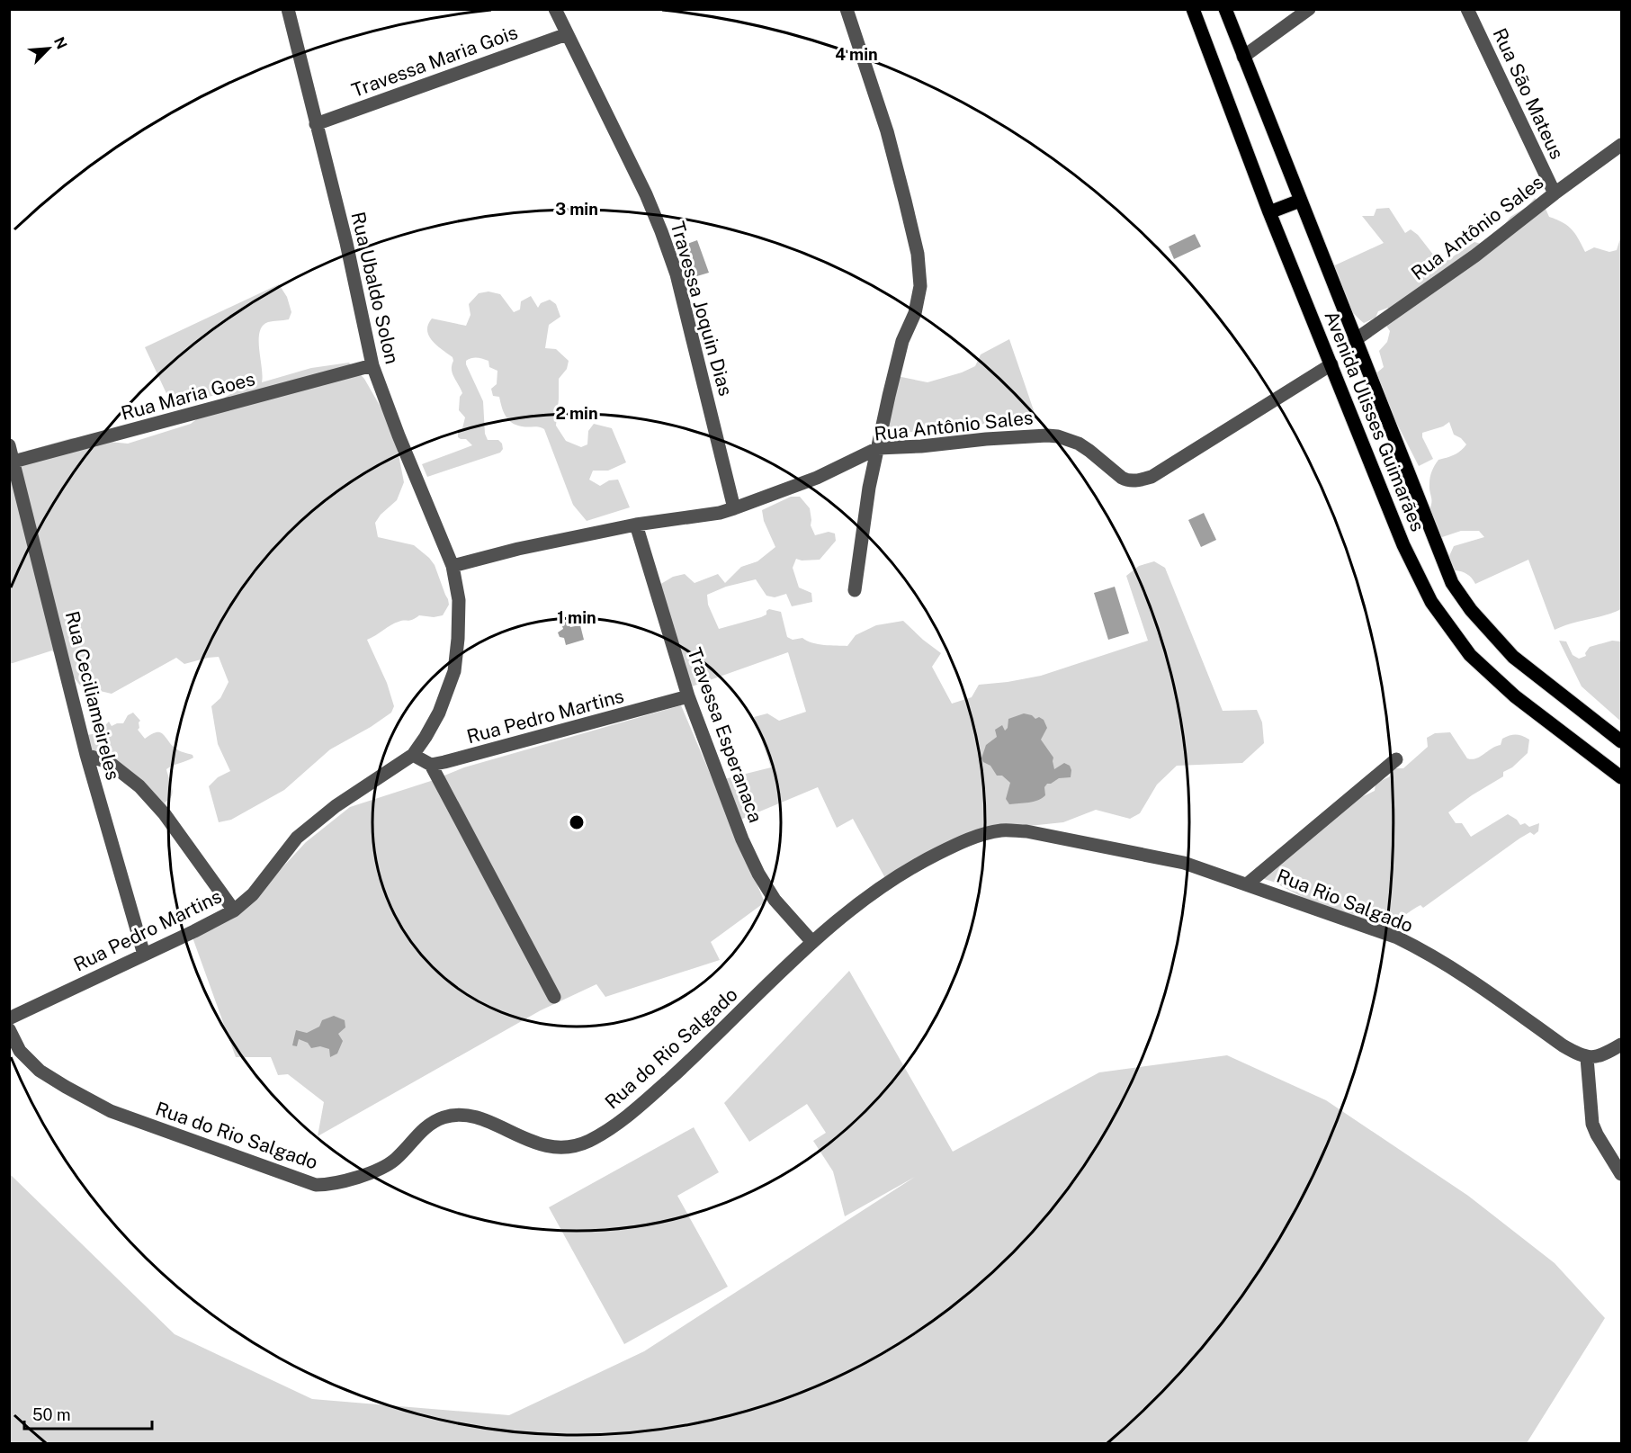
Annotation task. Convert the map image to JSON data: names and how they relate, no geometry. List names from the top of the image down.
{
  "streets": {
    "main road": ["Avenida Ulisses Guimarães"],
    "street": [
      "Travessa Maria Gois",
      "Rua São Mateus",
      "Rua Antônio Sales",
      "Rua Ubaldo Solon",
      "Travessa Joquin Dias",
      "Rua Maria Goes",
      "Rua Ceciliameireles",
      "Rua Pedro Martins",
      "Travessa Esperanaca",
      "Rua Rio Salgado",
      "Rua do Rio Salgado"
    ]
  },
  "crossings": [
    ["Travessa Maria Gois", "Rua Ubaldo Solon"],
    ["Travessa Maria Gois", "Travessa Joquin Dias"],
    ["Rua São Mateus", "Rua Antônio Sales"],
    ["Rua Antônio Sales", "Rua Ubaldo Solon"],
    ["Rua Antônio Sales", "Travessa Joquin Dias"],
    ["Rua Antônio Sales", "Avenida Ulisses Guimarães"],
    ["Rua Antônio Sales", "Rua Pedro Martins"],
    ["Rua Antônio Sales", "Travessa Esperanaca"],
    ["Rua Ubaldo Solon", "Rua Maria Goes"],
    ["Rua Ubaldo Solon", "Rua Pedro Martins"],
    ["Rua Maria Goes", "Rua Ceciliameireles"],
    ["Rua Ceciliameireles", "Rua Pedro Martins"],
    ["Rua Pedro Martins", "Travessa Esperanaca"],
    ["Travessa Esperanaca", "Rua do Rio Salgado"],
    ["Rua Rio Salgado", "Rua do Rio Salgado"]
  ],
  "scale_bar": "50 m",
  "north": "top right",
  "rings": [
    "4 min",
    "3 min",
    "2 min",
    "1 min"
  ]
}
